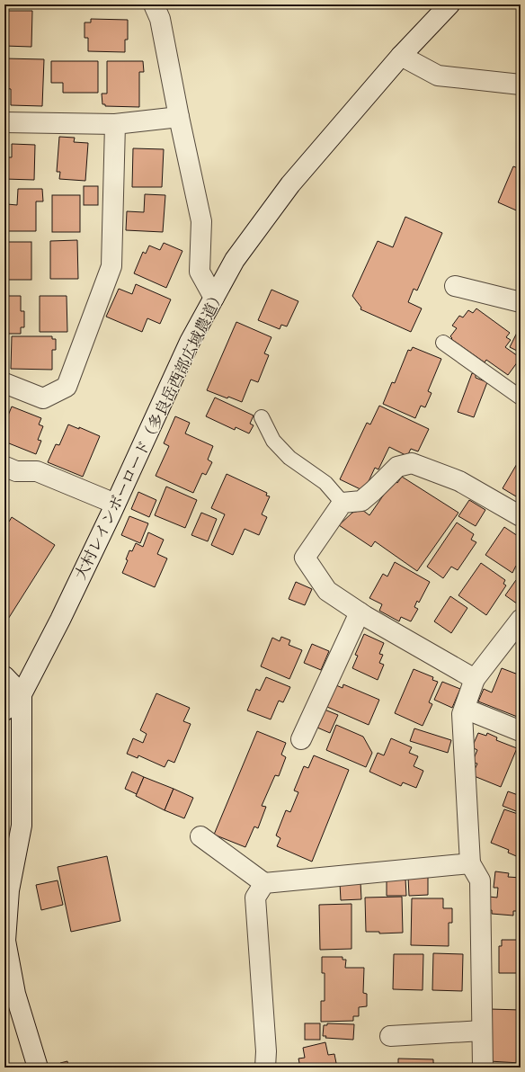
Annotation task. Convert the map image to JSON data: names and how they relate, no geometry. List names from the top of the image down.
{
  "streets": {
    "street": ["大村レインボーロード（多良岳西部広域農道）"]
  }
}
